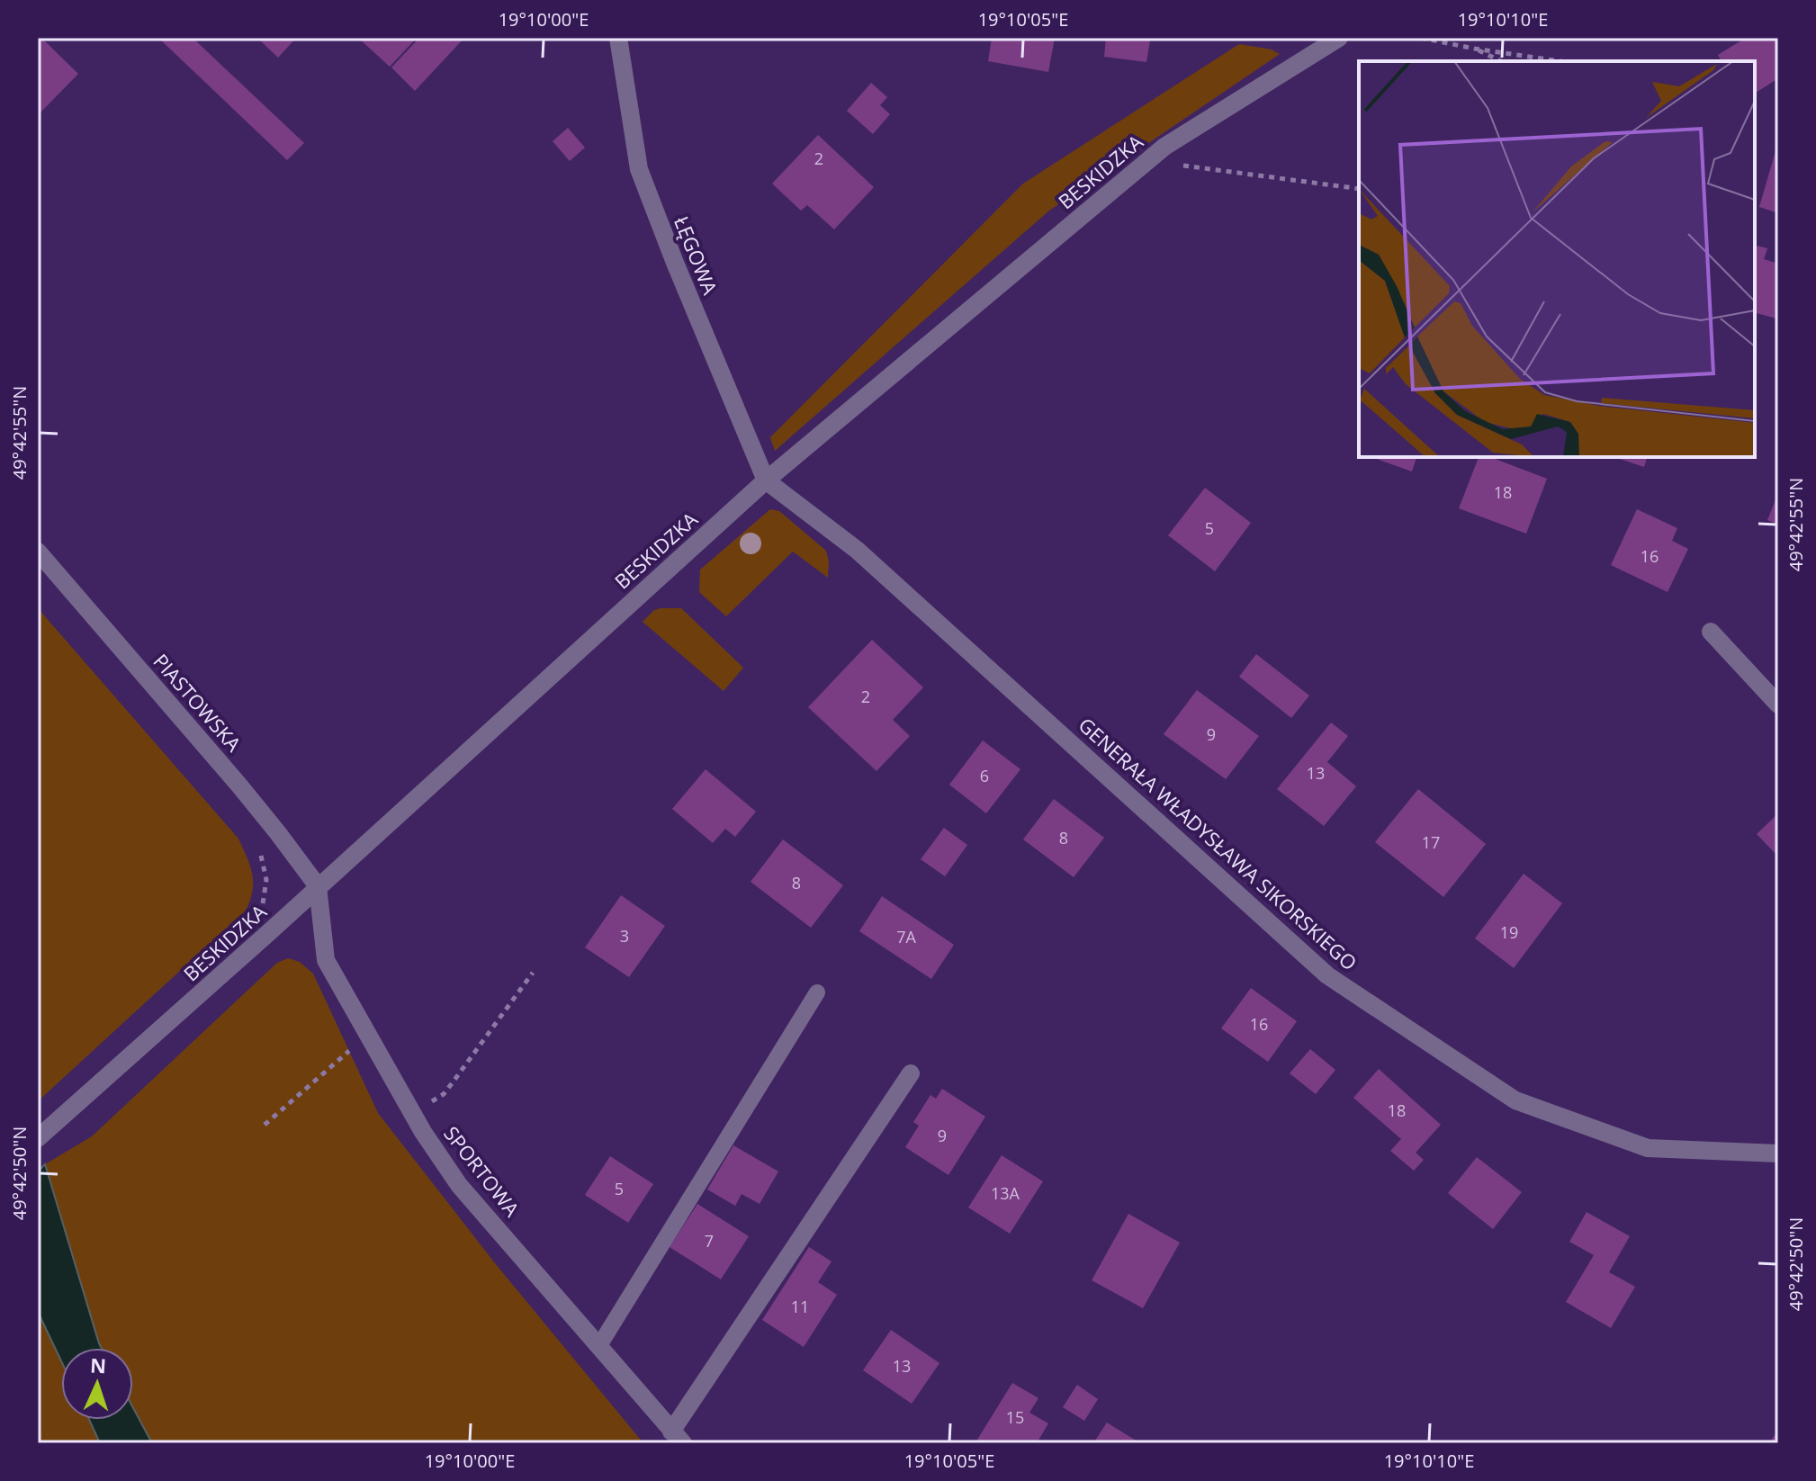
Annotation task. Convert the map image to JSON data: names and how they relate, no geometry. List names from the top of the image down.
{
  "streets": {
    "street": [
      "BESKIDZKA",
      "ŁĘGOWA",
      "PIASTOWSKA",
      "GENERAŁA WŁADYSŁAWA SIKORSKIEGO",
      "SPORTOWA"
    ]
  },
  "crossings": [
    ["BESKIDZKA", "ŁĘGOWA"],
    ["BESKIDZKA", "PIASTOWSKA"],
    ["BESKIDZKA", "GENERAŁA WŁADYSŁAWA SIKORSKIEGO"],
    ["BESKIDZKA", "SPORTOWA"],
    ["ŁĘGOWA", "GENERAŁA WŁADYSŁAWA SIKORSKIEGO"],
    ["PIASTOWSKA", "SPORTOWA"]
  ],
  "house_numbers": [
    "2",
    "18",
    "5",
    "16",
    "2",
    "9",
    "13",
    "6",
    "8",
    "17",
    "8",
    "19",
    "3",
    "7A",
    "16",
    "18",
    "9",
    "5",
    "13A",
    "7",
    "11",
    "13",
    "15"
  ],
  "north": "top",
  "coordinates": [
    "19°10'00\"E",
    "19°10'05\"E",
    "19°10'10\"E",
    "49°42'55\"N",
    "49°42'50\"N"
  ]
}
